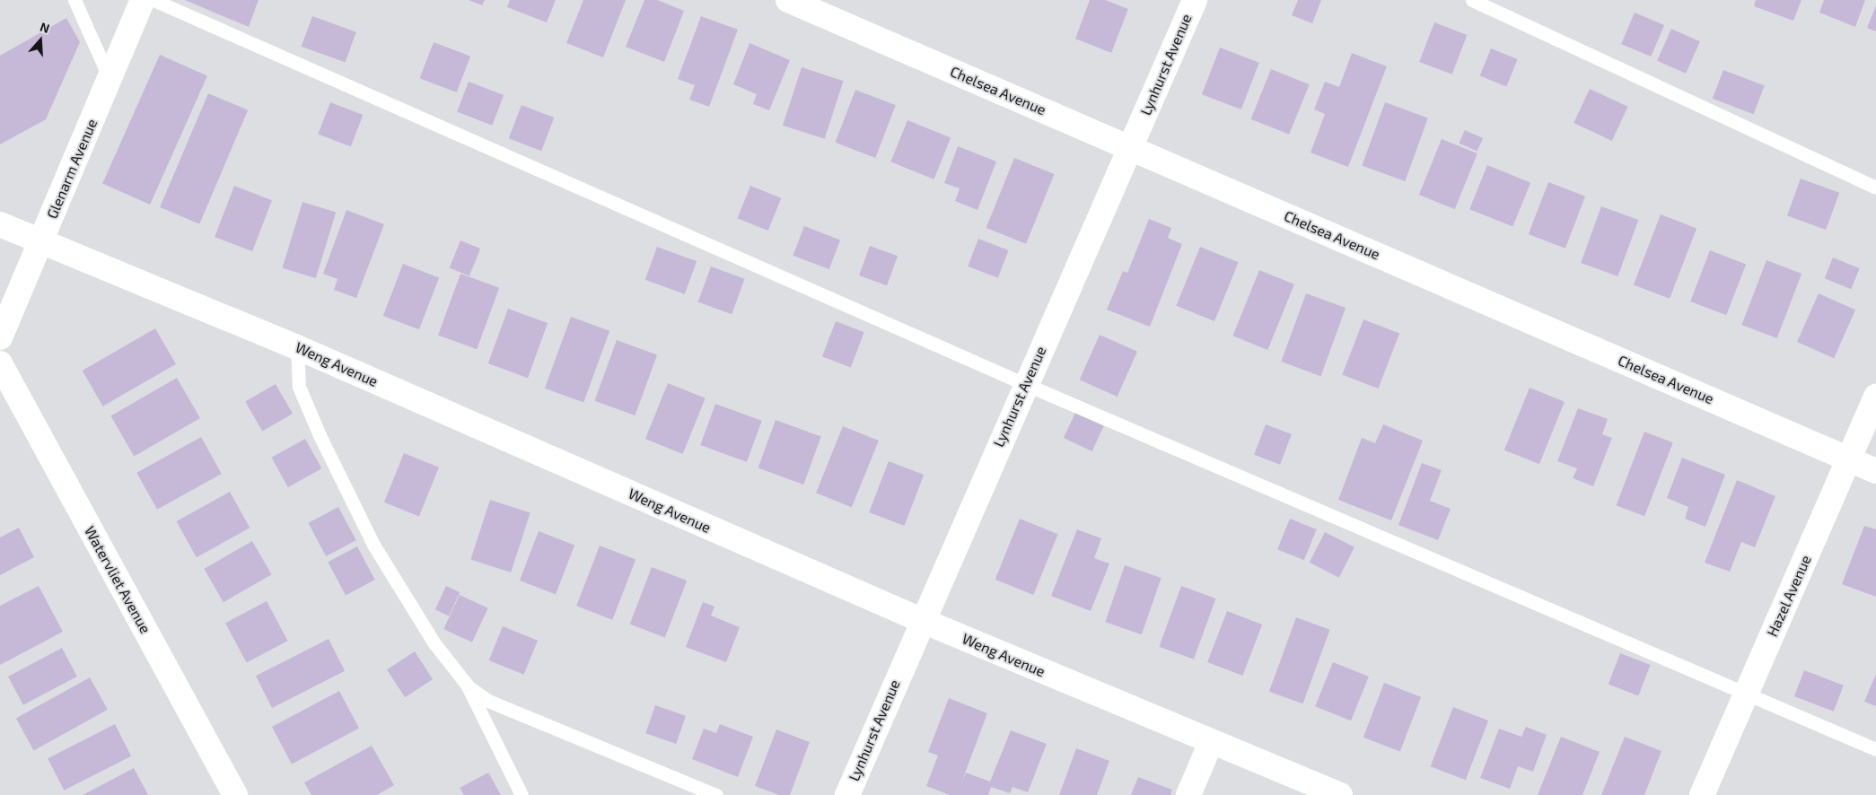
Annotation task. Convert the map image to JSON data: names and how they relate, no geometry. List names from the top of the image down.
{
  "streets": {
    "street": [
      "Lynhurst Avenue",
      "Chelsea Avenue",
      "Glenarm Avenue",
      "Weng Avenue",
      "Watervliet Avenue",
      "Hazel Avenue"
    ]
  },
  "crossings": [
    ["Lynhurst Avenue", "Chelsea Avenue"],
    ["Lynhurst Avenue", "Weng Avenue"],
    ["Chelsea Avenue", "Hazel Avenue"],
    ["Glenarm Avenue", "Weng Avenue"]
  ],
  "north": "top"
}
